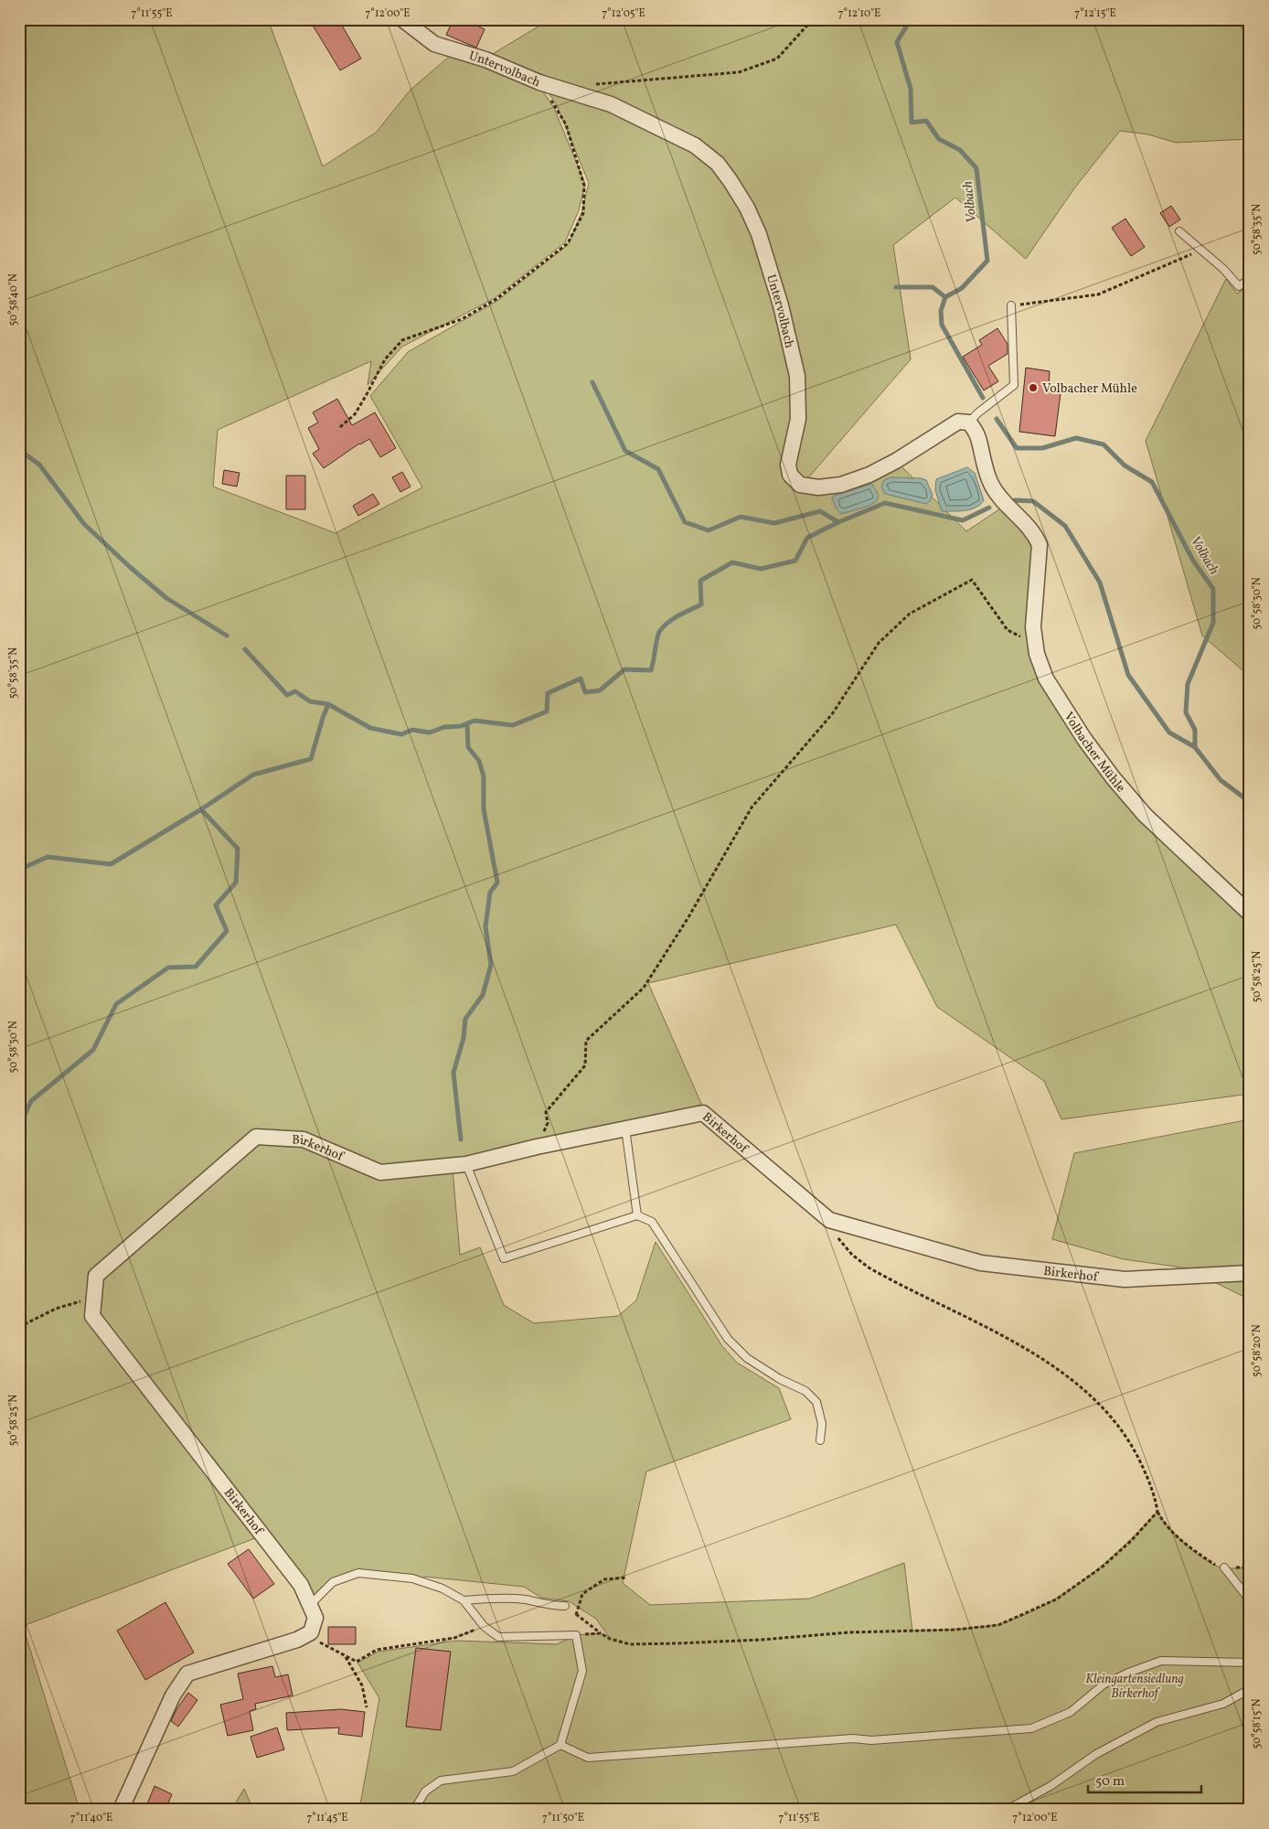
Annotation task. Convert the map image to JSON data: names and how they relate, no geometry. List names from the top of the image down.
{
  "streets": {
    "street": ["Untervolbach", "Volbacher Mühle", "Birkerhof"]
  },
  "crossings": [
    ["Untervolbach", "Volbacher Mühle"]
  ],
  "water": ["Volbach"],
  "parks": ["Kleingartensiedlung Birkerhof"],
  "places": ["Volbacher Mühle"],
  "scale_bar": "50 m",
  "coordinates": [
    "7°11'55\"E",
    "7°12'00\"E",
    "7°12'05\"E",
    "7°12'10\"E",
    "7°12'15\"E",
    "50°58'35\"N",
    "50°58'40\"N",
    "50°58'30\"N",
    "50°58'25\"N",
    "50°58'20\"N",
    "50°58'15\"N",
    "7°11'40\"E",
    "7°11'45\"E",
    "7°11'50\"E"
  ]
}
